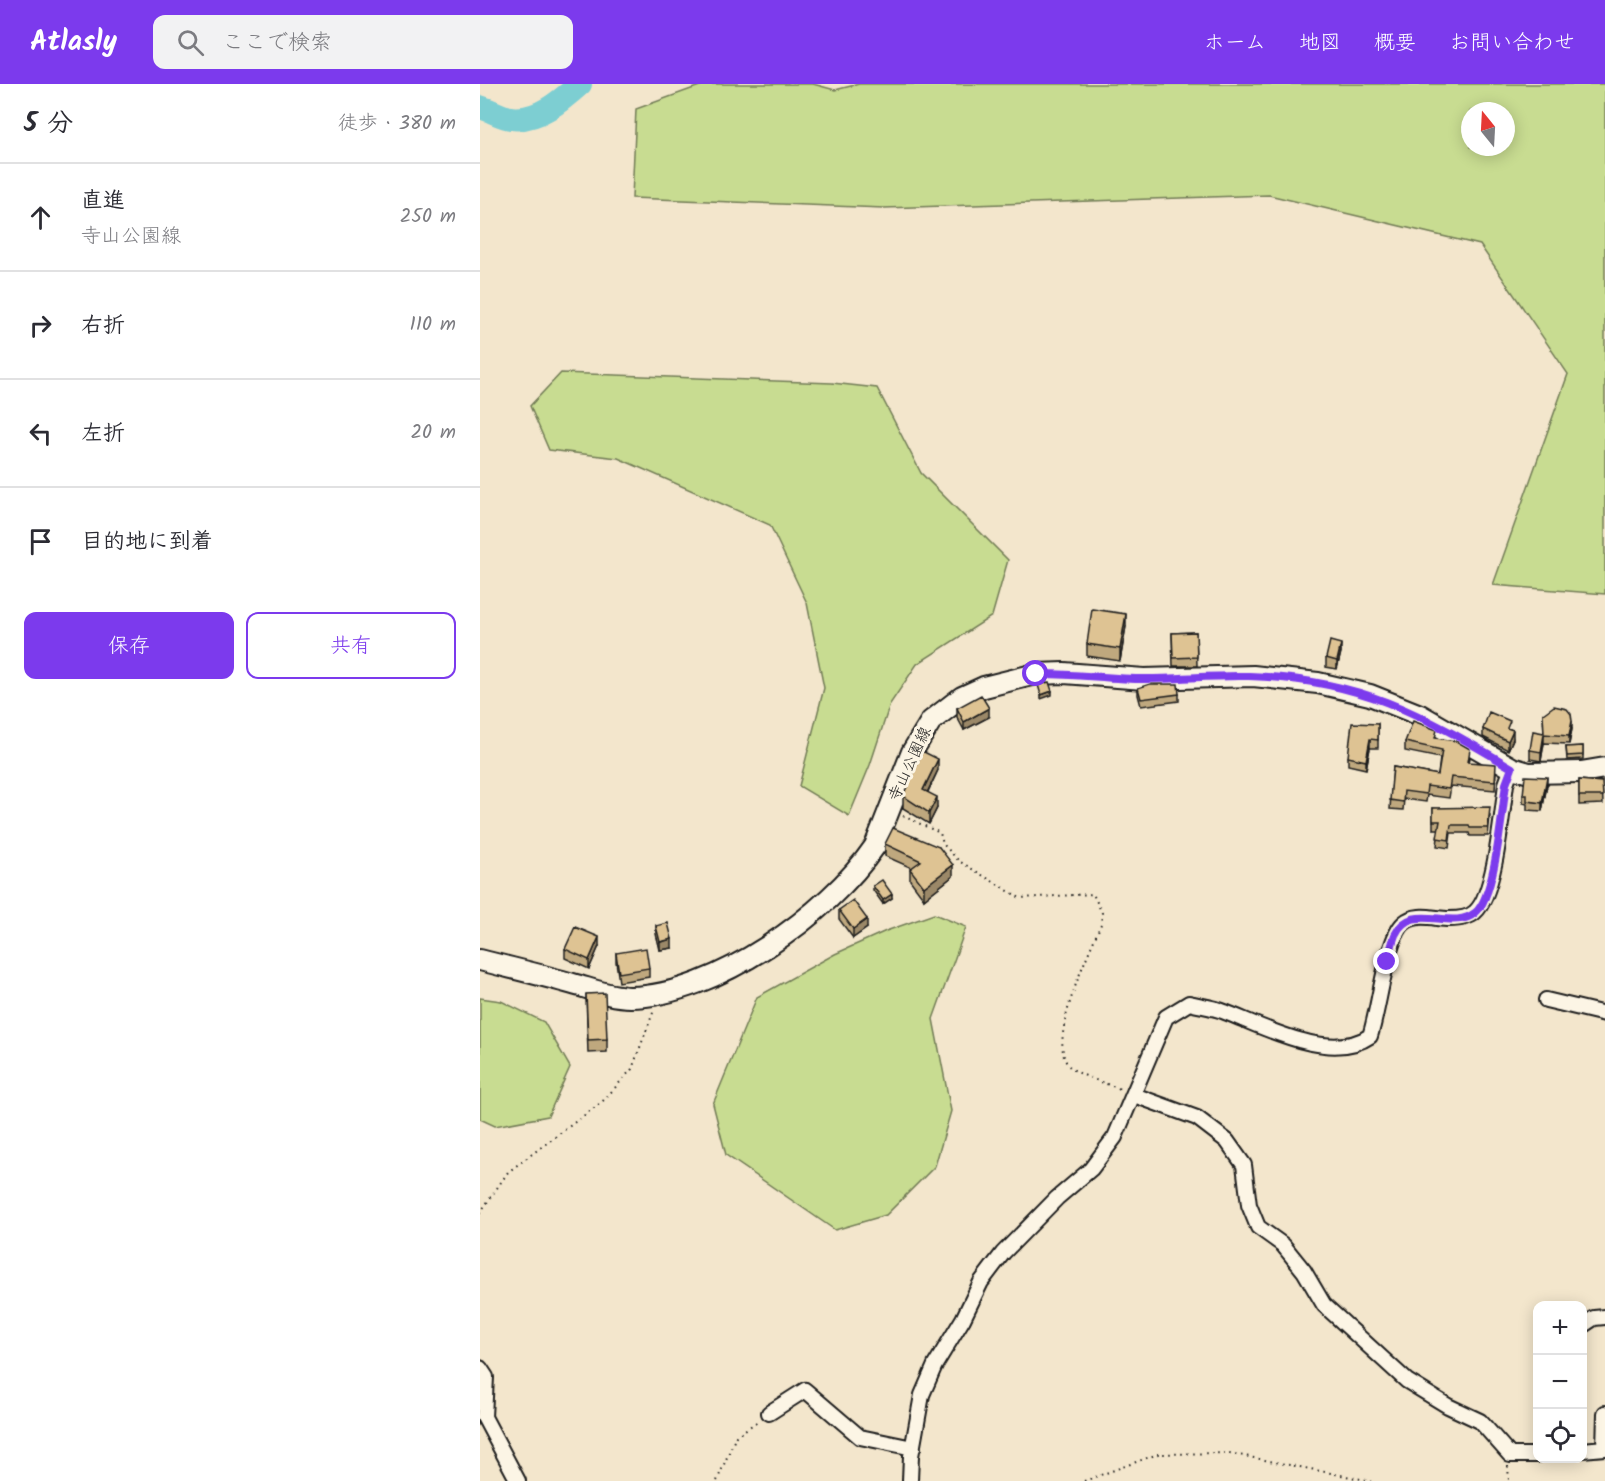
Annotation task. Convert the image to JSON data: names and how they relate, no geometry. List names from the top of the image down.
{
  "streets": {
    "main road": ["寺山公園線"]
  },
  "north": "top",
  "page": {
    "header": "Atlasly",
    "search": "ここで検索",
    "nav": [
      "ホーム",
      "地図",
      "概要",
      "お問い合わせ"
    ],
    "heading": ["5 分", "徒歩 · 380 m"],
    "list": [
      ["直進", "寺山公園線", "250 m"],
      ["右折", "110 m"],
      ["左折", "20 m"],
      "目的地に到着"
    ],
    "buttons": ["保存", "共有"],
    "map_buttons": ["+", "−"]
  }
}
